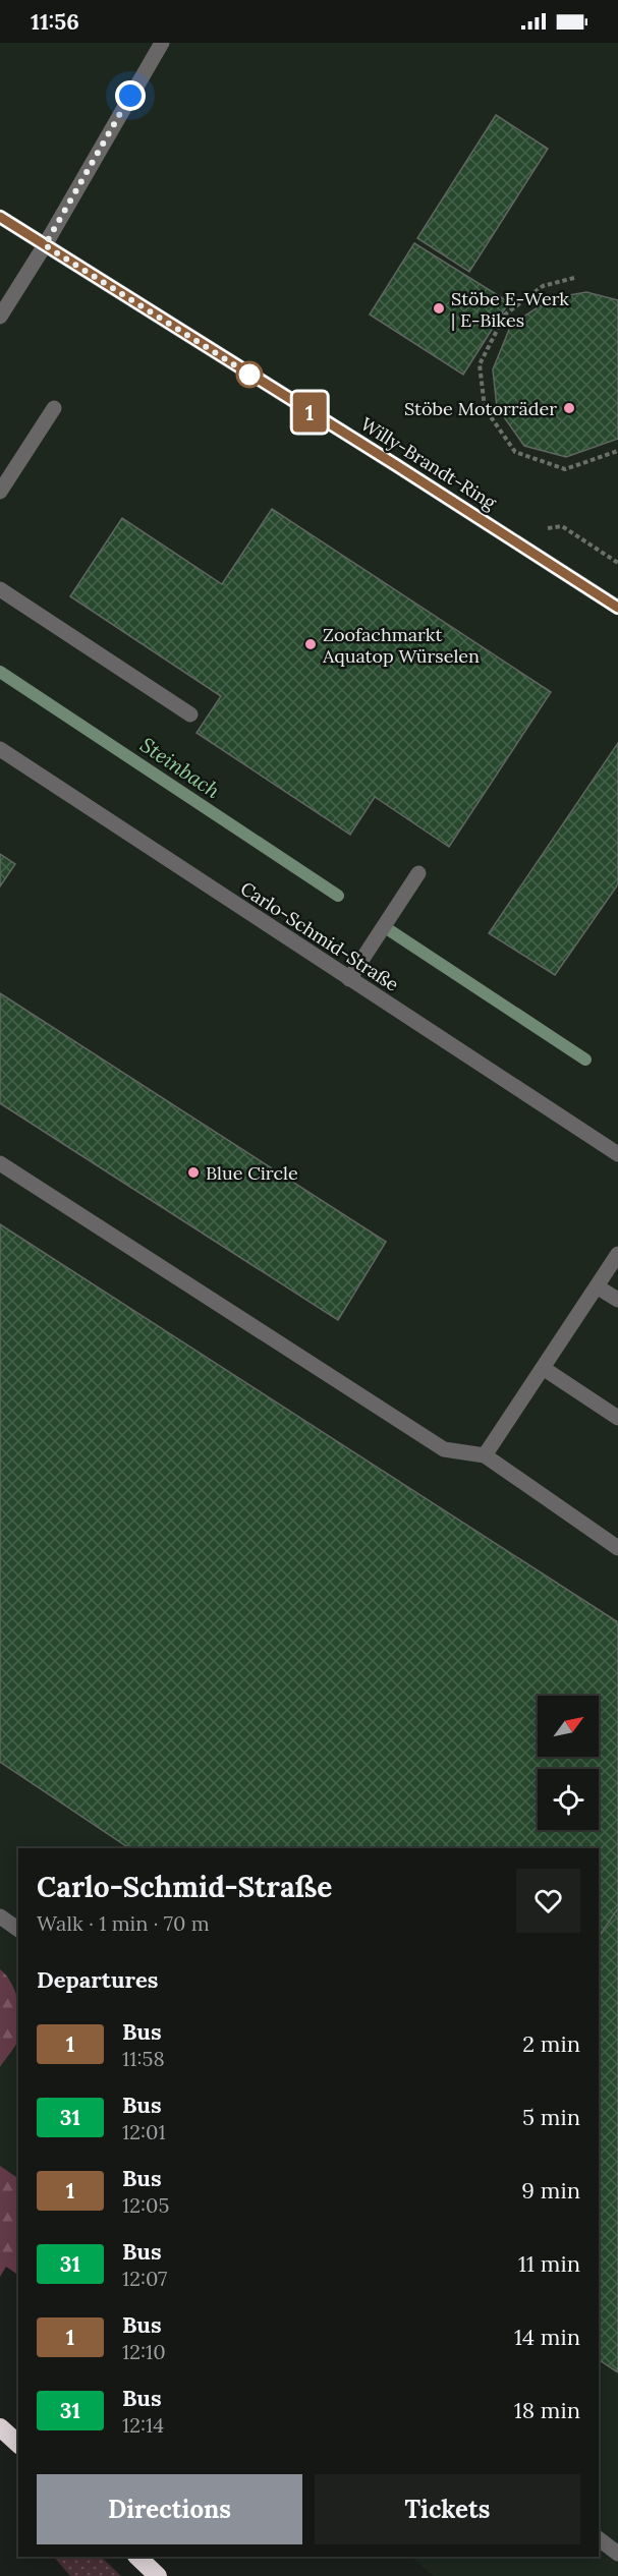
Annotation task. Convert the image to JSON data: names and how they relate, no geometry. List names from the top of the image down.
{
  "streets": {
    "street": ["Willy-Brandt-Ring", "Carlo-Schmid-Straße"]
  },
  "water": ["Steinbach"],
  "places": [
    "Stöbe E-Werk | E-Bikes",
    "Stöbe Motorräder",
    "Zoofachmarkt Aquatop Würselen",
    "Blue Circle"
  ],
  "lines": ["bus line 1"],
  "north": "top right",
  "page": {
    "status": "11:56",
    "on_map": "1",
    "heading": [
      ["Carlo-Schmid-Straße", "Walk · 1 min · 70 m"],
      "Departures"
    ],
    "list": [
      {
        "mark": "1",
        "name": "Bus",
        "note": "11:58",
        "value": "2 min"
      },
      {
        "mark": "31",
        "name": "Bus",
        "note": "12:01",
        "value": "5 min"
      },
      {
        "mark": "1",
        "name": "Bus",
        "note": "12:05",
        "value": "9 min"
      },
      {
        "mark": "31",
        "name": "Bus",
        "note": "12:07",
        "value": "11 min"
      },
      {
        "mark": "1",
        "name": "Bus",
        "note": "12:10",
        "value": "14 min"
      },
      {
        "mark": "31",
        "name": "Bus",
        "note": "12:14",
        "value": "18 min"
      }
    ],
    "buttons": ["Directions", "Tickets"]
  }
}
